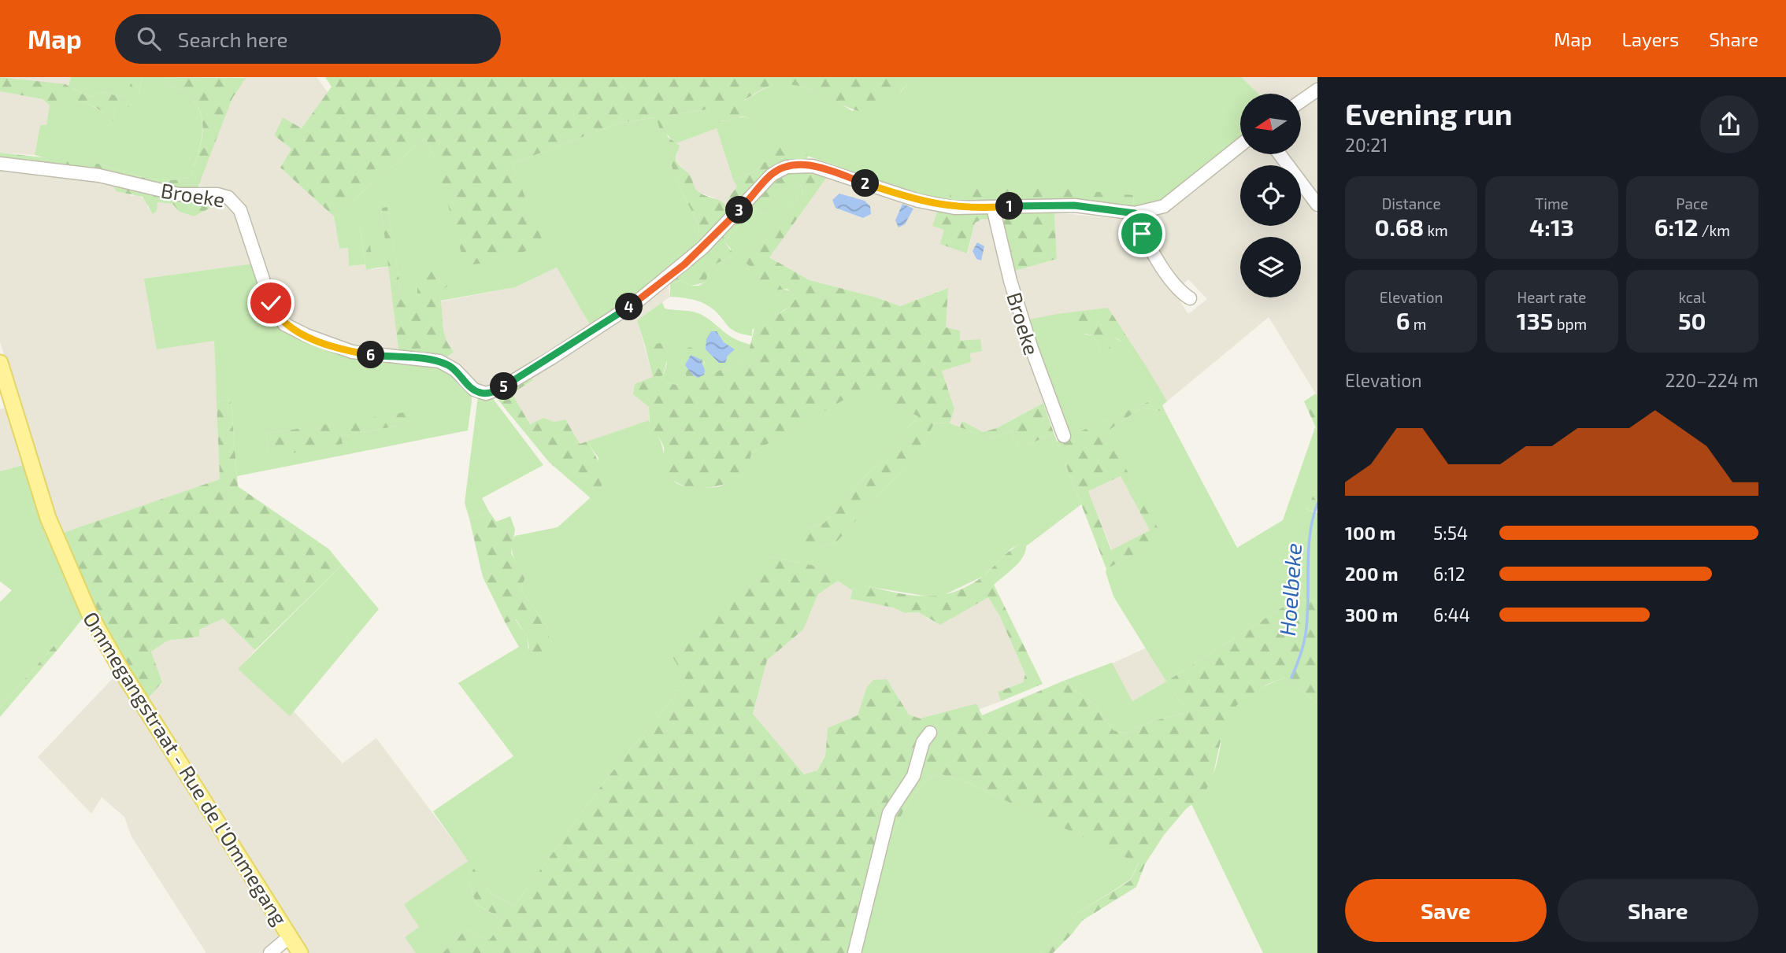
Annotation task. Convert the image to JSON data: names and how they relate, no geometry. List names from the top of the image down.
{
  "streets": {
    "main road": ["Ommegangstraat - Rue de l'Ommegang"],
    "street": ["Broeke"]
  },
  "water": ["Hoelbeke"],
  "north": "left",
  "page": {
    "header": "Map",
    "search": "Search here",
    "nav": ["Map", "Layers", "Share"],
    "heading": ["Evening run", "20:21"],
    "pins": [
      "2",
      "1",
      "3",
      "4",
      "6",
      "5"
    ],
    "stats": [
      ["Distance", "0.68 km"],
      ["Time", "4:13"],
      ["Pace", "6:12 /km"],
      ["Elevation", "6 m"],
      ["Heart rate", "135 bpm"],
      ["kcal", "50"]
    ],
    "chart": ["Elevation", "220–224 m"],
    "list": [
      {
        "name": "100 m",
        "note": "5:54"
      },
      {
        "name": "200 m",
        "note": "6:12"
      },
      {
        "name": "300 m",
        "note": "6:44"
      }
    ],
    "buttons": ["Save", "Share"]
  }
}
